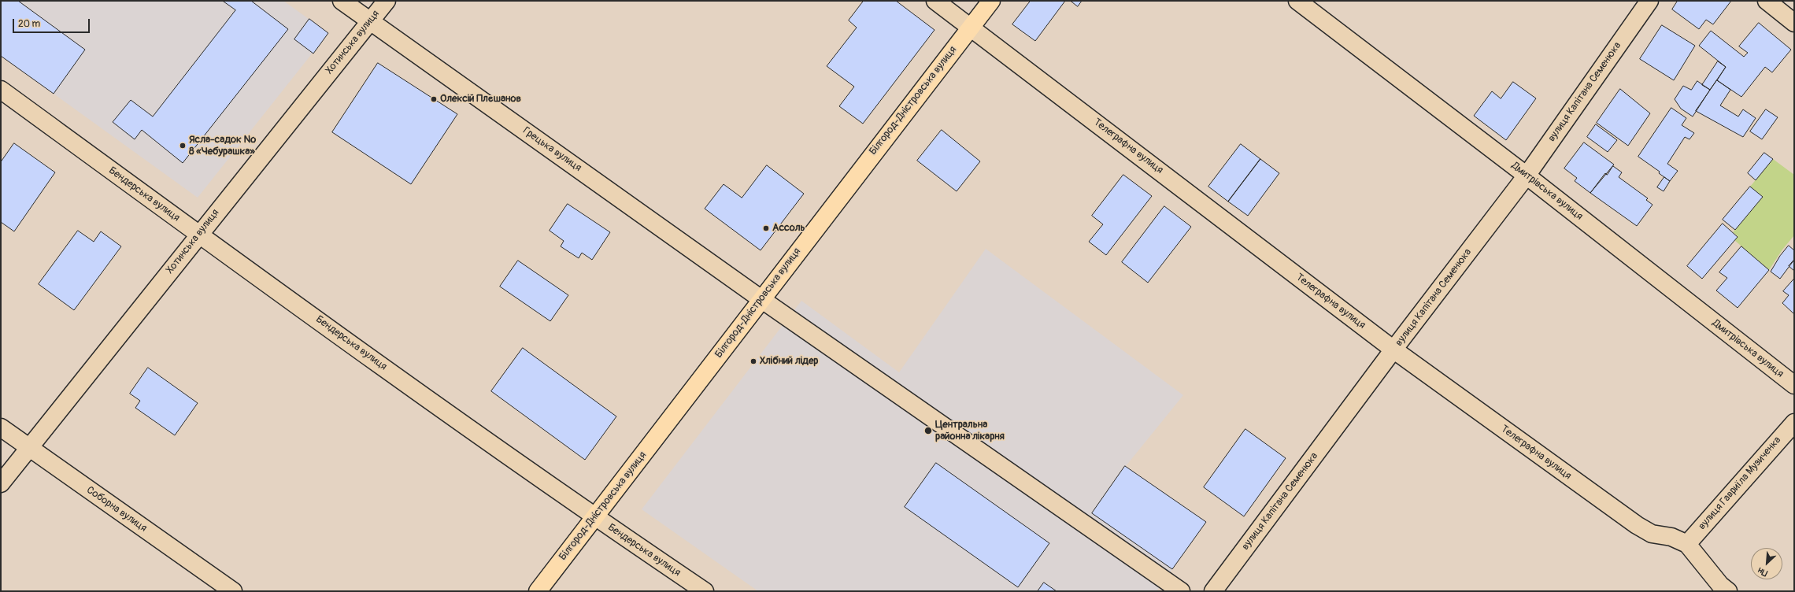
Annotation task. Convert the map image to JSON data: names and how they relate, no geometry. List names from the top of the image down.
{
  "streets": {
    "main road": ["Білгород-Дністровська вулиця"],
    "street": [
      "Хотинська вулиця",
      "вулиця Капітана Семенюка",
      "Телеграфна вулиця",
      "Грецька вулиця",
      "Дмитрівська вулиця",
      "Бендерська вулиця",
      "вулиця Гавриїла Музиченка",
      "Соборна вулиця"
    ]
  },
  "crossings": [
    ["Хотинська вулиця", "Грецька вулиця"],
    ["Хотинська вулиця", "Бендерська вулиця"],
    ["Хотинська вулиця", "Соборна вулиця"],
    ["вулиця Капітана Семенюка", "Телеграфна вулиця"],
    ["вулиця Капітана Семенюка", "Дмитрівська вулиця"],
    ["Білгород-Дністровська вулиця", "Телеграфна вулиця"],
    ["Білгород-Дністровська вулиця", "Грецька вулиця"],
    ["Білгород-Дністровська вулиця", "Бендерська вулиця"],
    ["Телеграфна вулиця", "вулиця Гавриїла Музиченка"]
  ],
  "places": [
    "Олексій Плєшанов",
    "Ясла-садок № 8 «Чебурашка»",
    "Ассоль",
    "Хлібний лідер",
    "Центральна районна лікарня"
  ],
  "scale_bar": "20 m",
  "north": "bottom left"
}
